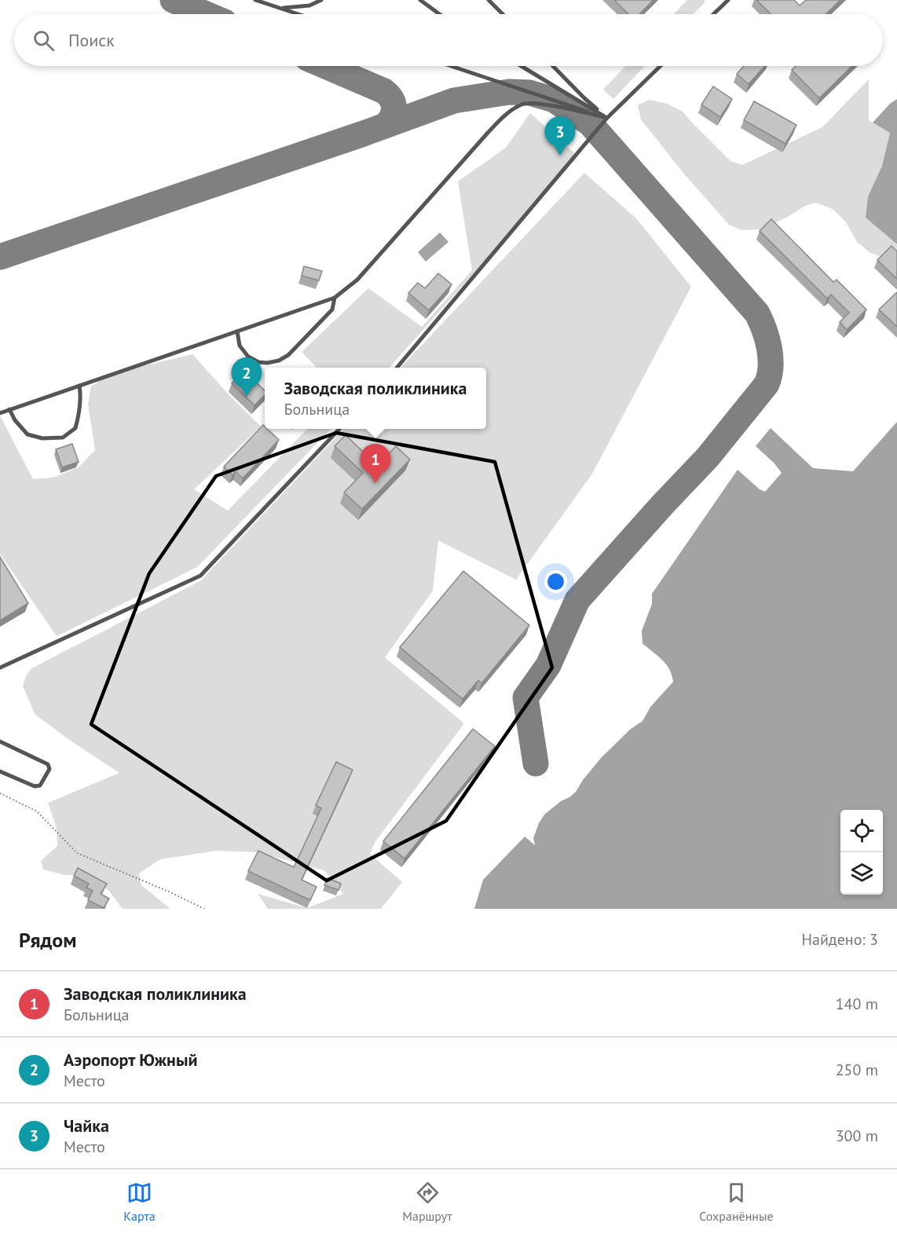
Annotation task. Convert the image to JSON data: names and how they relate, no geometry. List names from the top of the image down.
{
  "page": {
    "search": "Поиск",
    "pins": ["3", "2", "1"],
    "popup": ["Заводская поликлиника", "Больница"],
    "heading": ["Рядом", "Найдено: 3"],
    "list": [
      {
        "mark": "1",
        "name": "Заводская поликлиника",
        "note": "Больница",
        "value": "140 m"
      },
      {
        "mark": "2",
        "name": "Аэропорт Южный",
        "note": "Место",
        "value": "250 m"
      },
      {
        "mark": "3",
        "name": "Чайка",
        "note": "Место",
        "value": "300 m"
      }
    ],
    "nav": ["Карта", "Маршрут", "Сохранённые"]
  }
}
